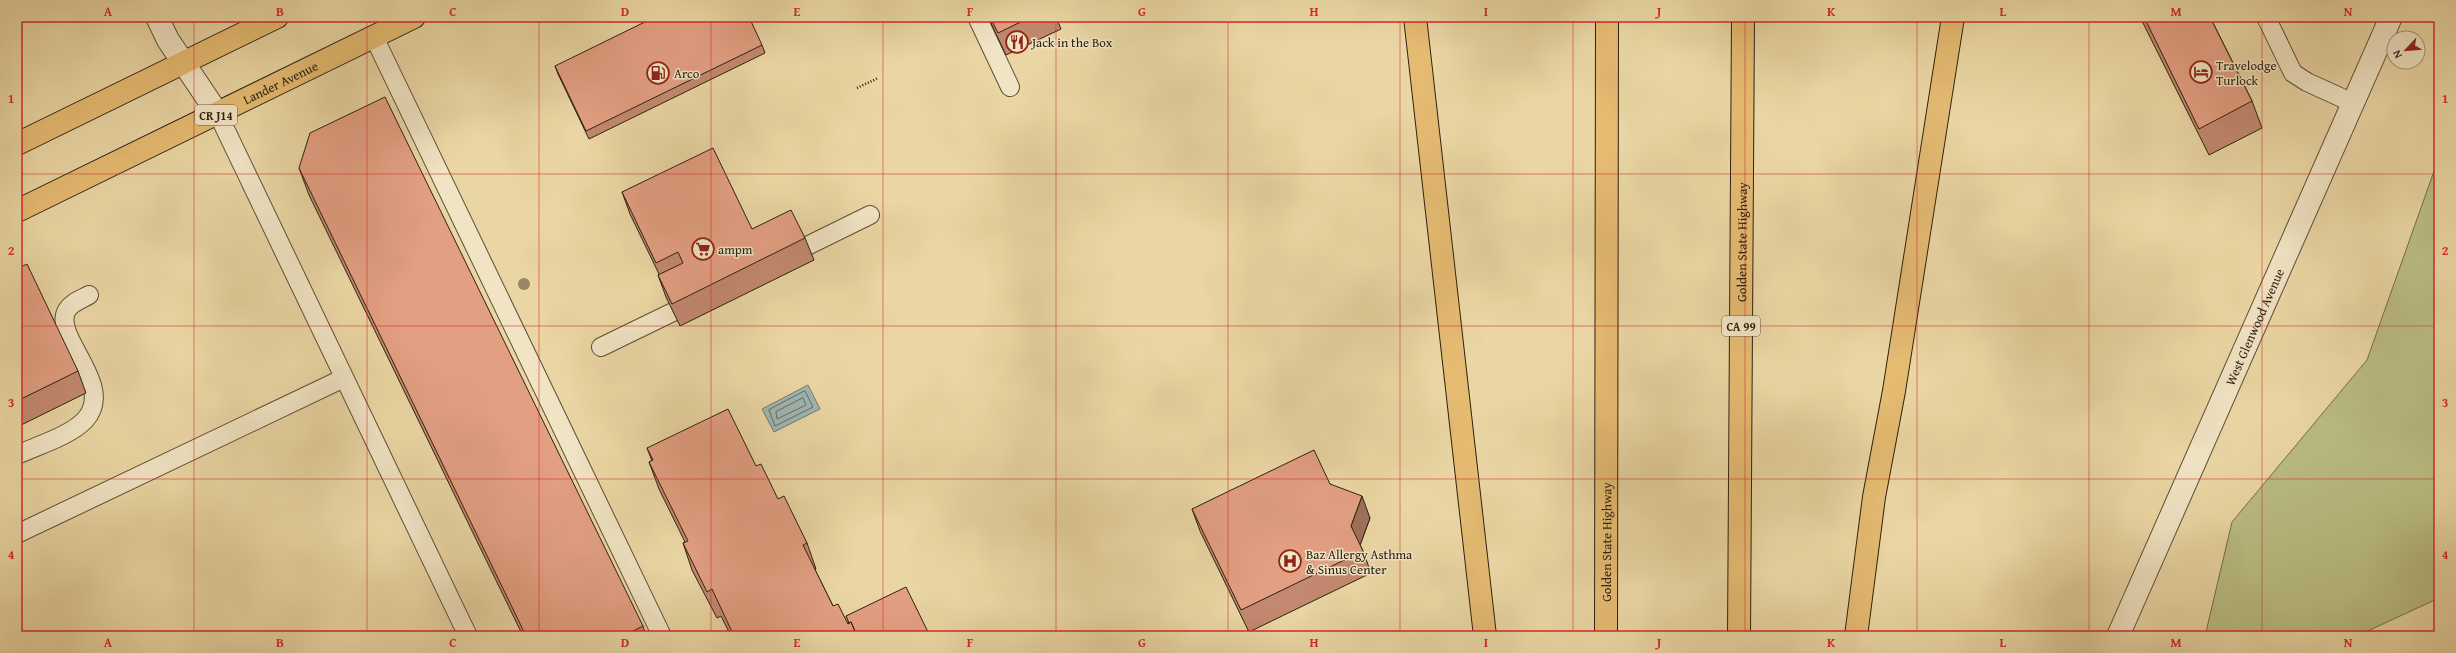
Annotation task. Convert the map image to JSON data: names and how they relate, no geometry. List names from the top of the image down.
{
  "streets": {
    "main road": [
      "Lander Avenue",
      "CR J14",
      "Golden State Highway",
      "CA 99"
    ],
    "street": ["West Glenwood Avenue"]
  },
  "places": {
    "restaurant": ["Jack in the Box"],
    "hotel": ["Travelodge Turlock"],
    "fuel station": ["Arco"],
    "supermarket": ["ampm"],
    "hospital": ["Baz Allergy Asthma & Sinus Center"]
  },
  "north": "bottom left",
  "grid": {
    "columns": [
      "A",
      "B",
      "C",
      "D",
      "E",
      "F",
      "G",
      "H",
      "I",
      "J",
      "K",
      "L",
      "M",
      "N"
    ],
    "rows": [
      "1",
      "2",
      "3",
      "4"
    ]
  }
}
